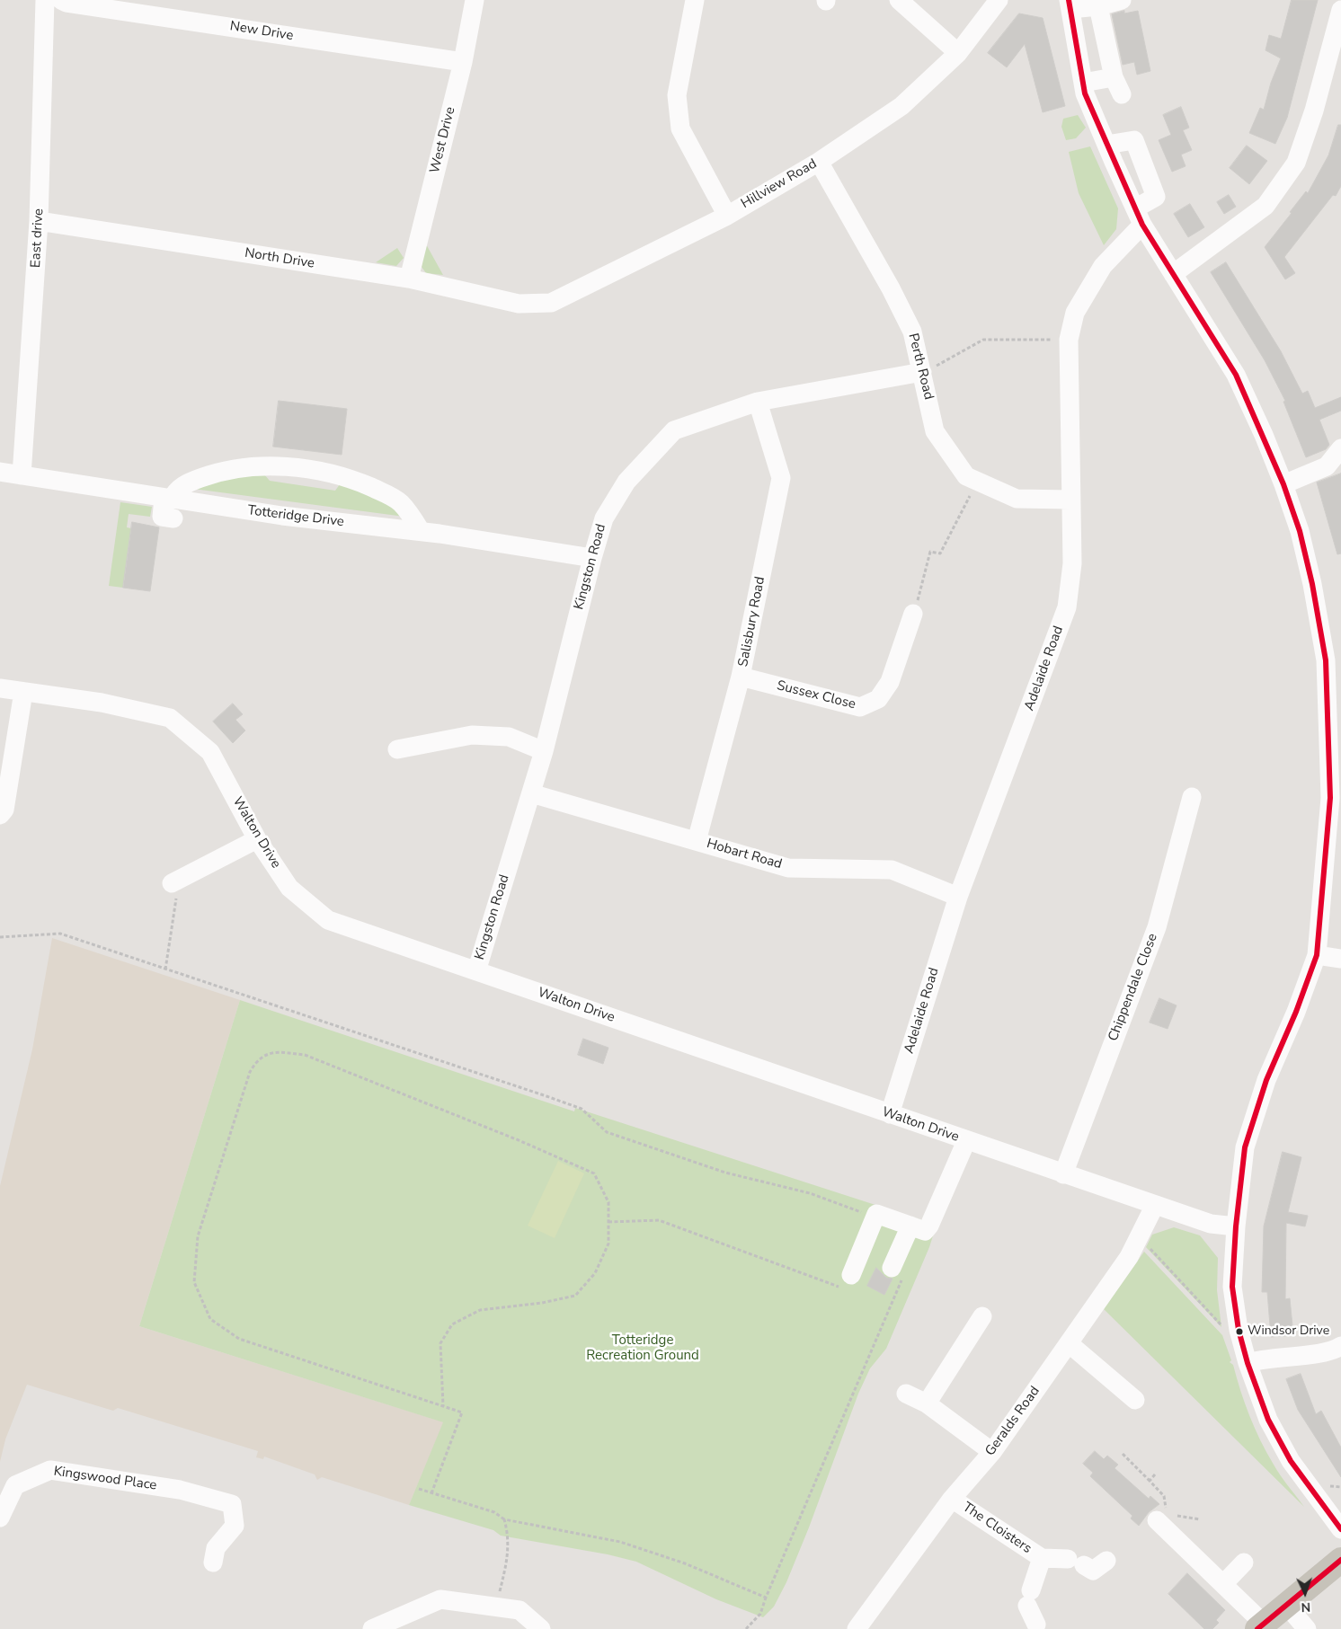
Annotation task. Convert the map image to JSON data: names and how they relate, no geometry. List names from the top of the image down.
{
  "streets": {
    "street": [
      "New Drive",
      "West Drive",
      "Hillview Road",
      "East drive",
      "North Drive",
      "Perth Road",
      "Totteridge Drive",
      "Kingston Road",
      "Salisbury Road",
      "Adelaide Road",
      "Sussex Close",
      "Walton Drive",
      "Hobart Road",
      "Chippendale Close",
      "Geralds Road",
      "Kingswood Place",
      "The Cloisters"
    ]
  },
  "crossings": [
    ["New Drive", "West Drive"],
    ["West Drive", "North Drive"],
    ["Hillview Road", "North Drive"],
    ["Hillview Road", "Perth Road"],
    ["East drive", "North Drive"],
    ["East drive", "Totteridge Drive"],
    ["Perth Road", "Kingston Road"],
    ["Perth Road", "Adelaide Road"],
    ["Totteridge Drive", "Kingston Road"],
    ["Kingston Road", "Salisbury Road"],
    ["Kingston Road", "Walton Drive"],
    ["Kingston Road", "Hobart Road"],
    ["Salisbury Road", "Sussex Close"],
    ["Salisbury Road", "Hobart Road"],
    ["Adelaide Road", "Walton Drive"],
    ["Adelaide Road", "Hobart Road"],
    ["Walton Drive", "Chippendale Close"],
    ["Walton Drive", "Geralds Road"],
    ["Geralds Road", "The Cloisters"]
  ],
  "parks": ["Totteridge Recreation Ground"],
  "places": ["Windsor Drive"],
  "north": "bottom"
}
